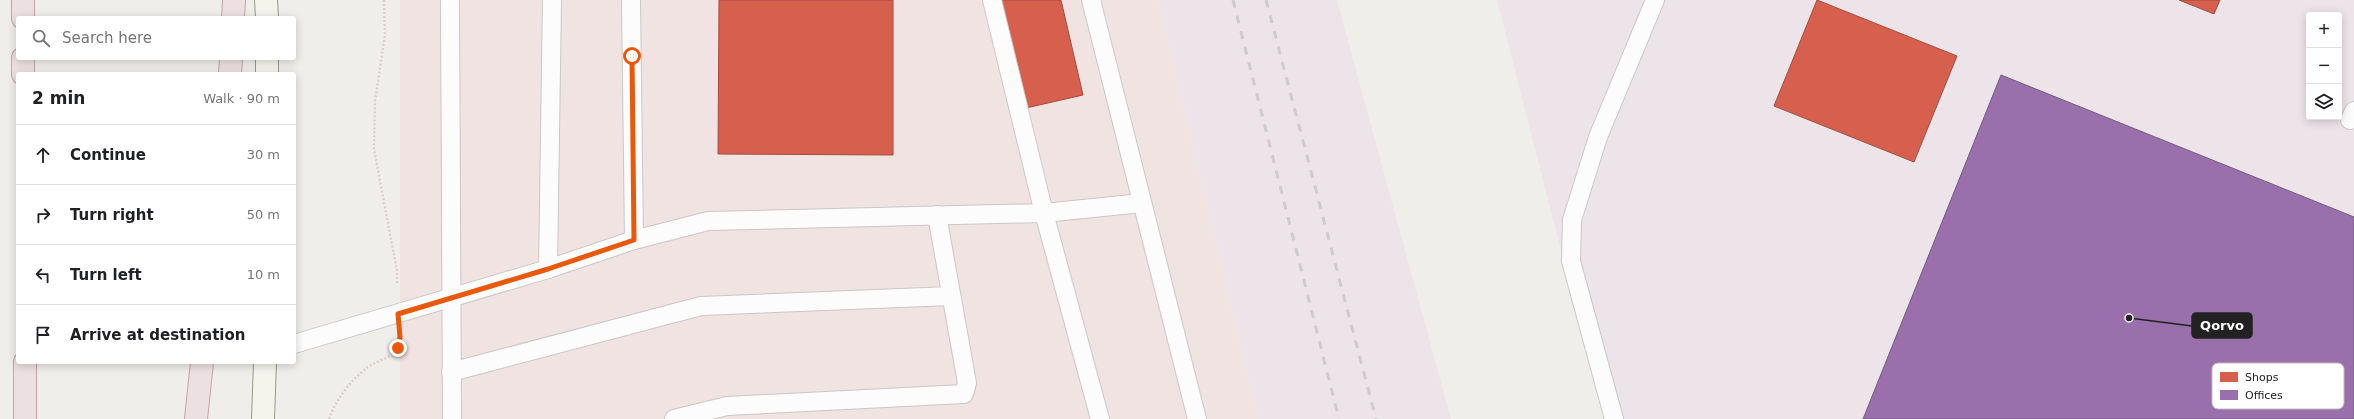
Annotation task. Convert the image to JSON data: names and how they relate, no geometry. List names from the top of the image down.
{
  "places": ["Qorvo"],
  "legend": ["Shops", "Offices"],
  "page": {
    "map_buttons": ["+", "−"],
    "search": "Search here",
    "heading": ["2 min", "Walk · 90 m"],
    "list": [
      ["Continue", "30 m"],
      ["Turn right", "50 m"],
      ["Turn left", "10 m"],
      "Arrive at destination"
    ]
  }
}
